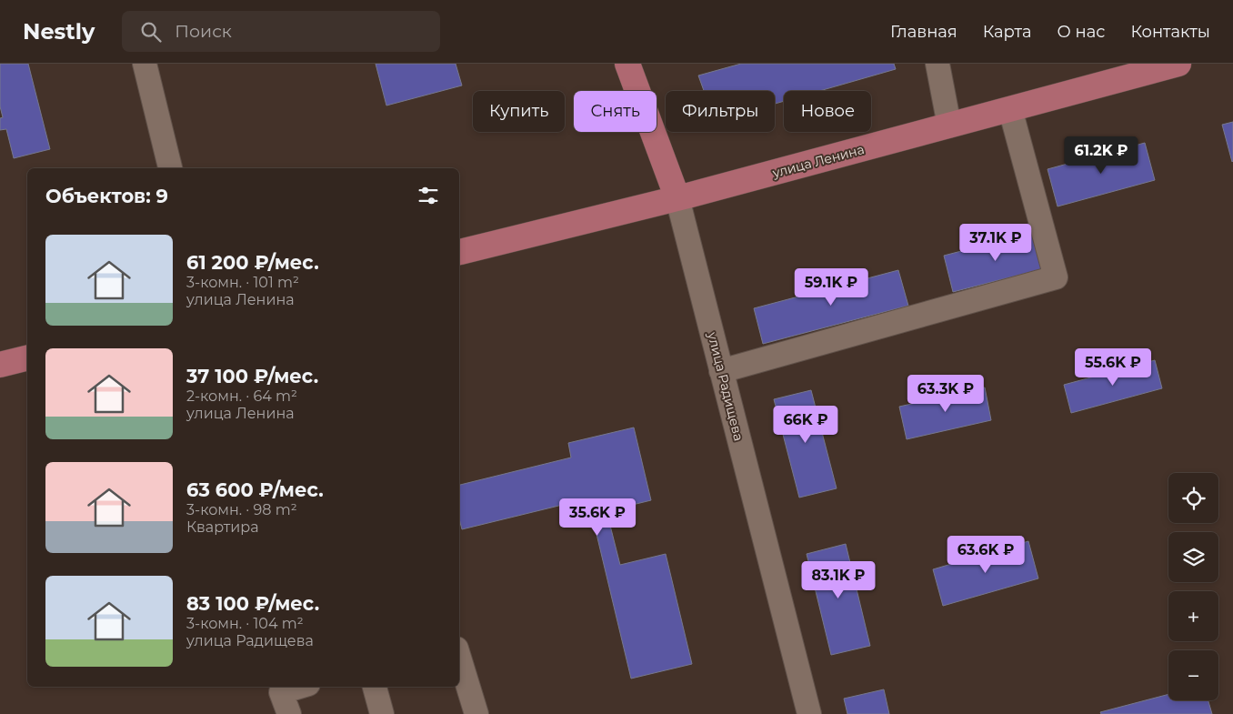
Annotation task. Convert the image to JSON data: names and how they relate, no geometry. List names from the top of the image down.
{
  "streets": {
    "main road": ["улица Ленина", "улица Радищева"]
  },
  "crossings": [
    ["улица Ленина", "улица Радищева"]
  ],
  "page": {
    "header": "Nestly",
    "search": "Поиск",
    "nav": [
      "Главная",
      "Карта",
      "О нас",
      "Контакты"
    ],
    "chip": [
      "Купить",
      "Снять",
      "Фильтры",
      "Новое"
    ],
    "price": [
      "61.2K ₽",
      "37.1K ₽",
      "59.1K ₽",
      "55.6K ₽",
      "63.3K ₽",
      "66K ₽",
      "35.6K ₽",
      "63.6K ₽",
      "83.1K ₽"
    ],
    "heading": "Объектов: 9",
    "list": [
      {
        "name": "61 200 ₽/мес.",
        "note": "3-комн. · 101 m² · улица Ленина"
      },
      {
        "name": "37 100 ₽/мес.",
        "note": "2-комн. · 64 m² · улица Ленина"
      },
      {
        "name": "63 600 ₽/мес.",
        "note": "3-комн. · 98 m² · Квартира"
      },
      {
        "name": "83 100 ₽/мес.",
        "note": "3-комн. · 104 m² · улица Радищева"
      }
    ],
    "map_buttons": ["+", "−"]
  }
}
